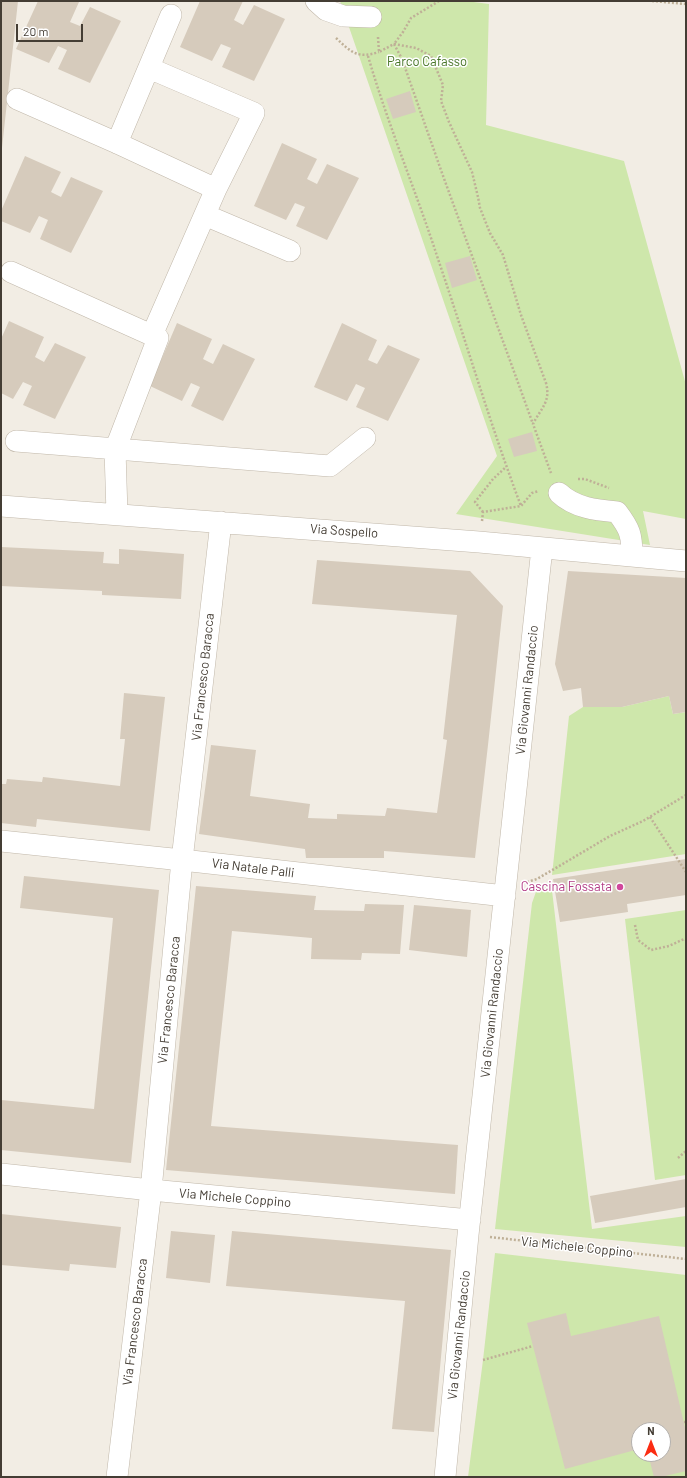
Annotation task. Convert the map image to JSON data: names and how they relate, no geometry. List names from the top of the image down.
{
  "streets": {
    "street": [
      "Via Sospello",
      "Via Francesco Baracca",
      "Via Giovanni Randaccio",
      "Via Natale Palli",
      "Via Michele Coppino"
    ]
  },
  "crossings": [
    ["Via Sospello", "Via Francesco Baracca"],
    ["Via Sospello", "Via Giovanni Randaccio"],
    ["Via Francesco Baracca", "Via Natale Palli"],
    ["Via Francesco Baracca", "Via Michele Coppino"],
    ["Via Giovanni Randaccio", "Via Natale Palli"],
    ["Via Giovanni Randaccio", "Via Michele Coppino"]
  ],
  "parks": ["Parco Cafasso"],
  "places": ["Cascina Fossata"],
  "scale_bar": "20 m",
  "north": "top"
}
